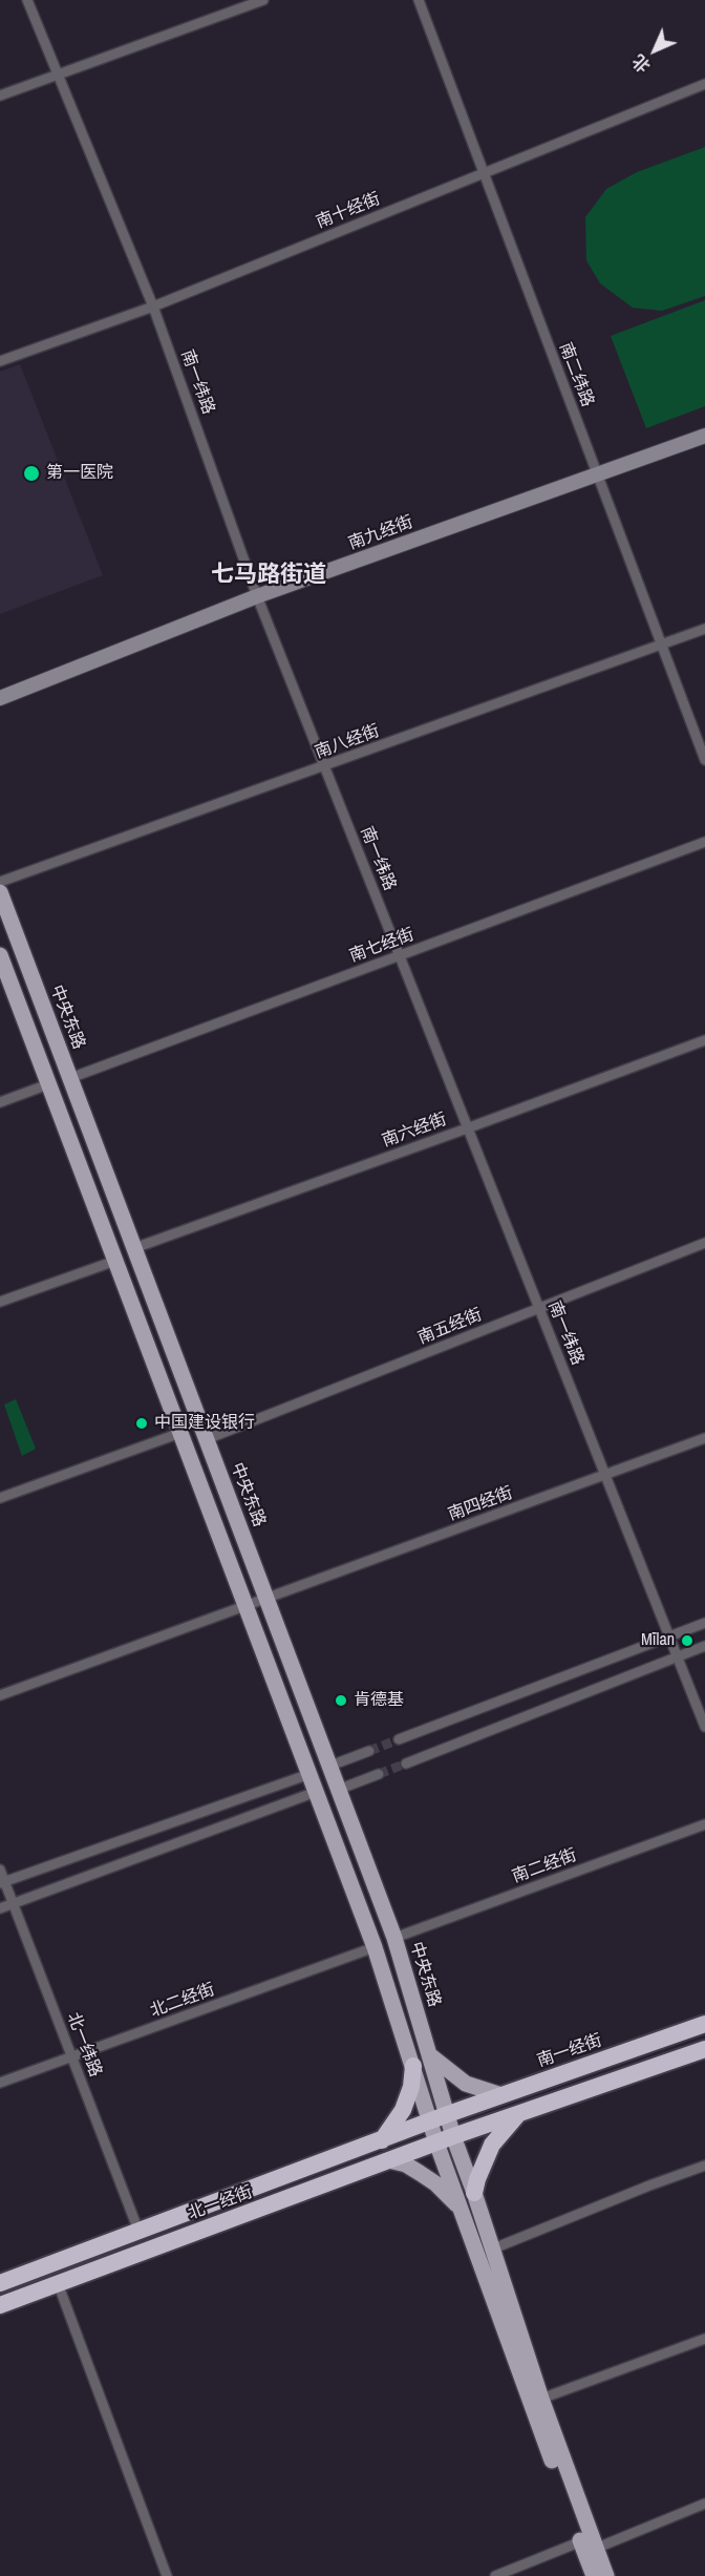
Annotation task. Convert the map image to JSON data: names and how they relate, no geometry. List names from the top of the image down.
{
  "streets": {
    "highway": ["南一经街", "北一经街"],
    "main road": ["南九经街", "中央东路"],
    "street": [
      "南十经街",
      "南二纬路",
      "南一纬路",
      "南八经街",
      "南七经街",
      "南六经街",
      "南五经街",
      "南四经街",
      "南二经街",
      "北二经街",
      "北一纬路"
    ]
  },
  "crossings": [
    ["南十经街", "南二纬路"],
    ["南十经街", "南一纬路"],
    ["南二纬路", "南九经街"],
    ["南二纬路", "南八经街"],
    ["南一纬路", "南九经街"],
    ["南一纬路", "南八经街"],
    ["南一纬路", "南七经街"],
    ["南一纬路", "南六经街"],
    ["南一纬路", "南五经街"],
    ["南一纬路", "南四经街"],
    ["南七经街", "中央东路"],
    ["中央东路", "南六经街"],
    ["中央东路", "南五经街"],
    ["中央东路", "南四经街"],
    ["中央东路", "南二经街"],
    ["中央东路", "南一经街"],
    ["中央东路", "北一经街"],
    ["北二经街", "北一纬路"],
    ["北一纬路", "北一经街"],
    ["南一经街", "北一经街"]
  ],
  "districts": ["七马路街道"],
  "places": [
    "第一医院",
    "中国建设银行",
    "M̈ilan",
    "肯德基"
  ],
  "north": "bottom left"
}
